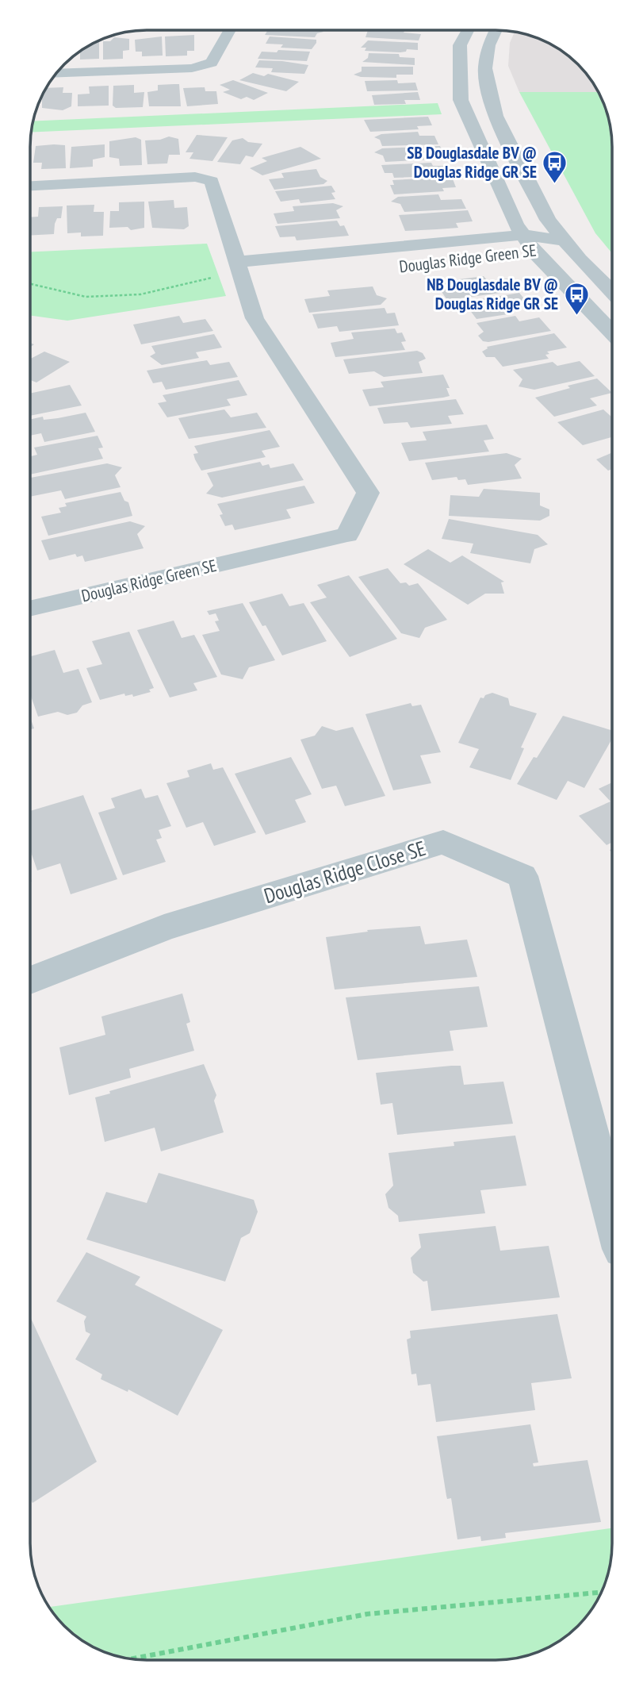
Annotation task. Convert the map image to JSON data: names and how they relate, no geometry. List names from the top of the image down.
{
  "streets": {
    "street": ["Douglas Ridge Green SE", "Douglas Ridge Close SE"]
  },
  "places": {
    "bus stop": ["SB Douglasdale BV @ Douglas Ridge GR SE", "NB Douglasdale BV @ Douglas Ridge GR SE"]
  }
}
